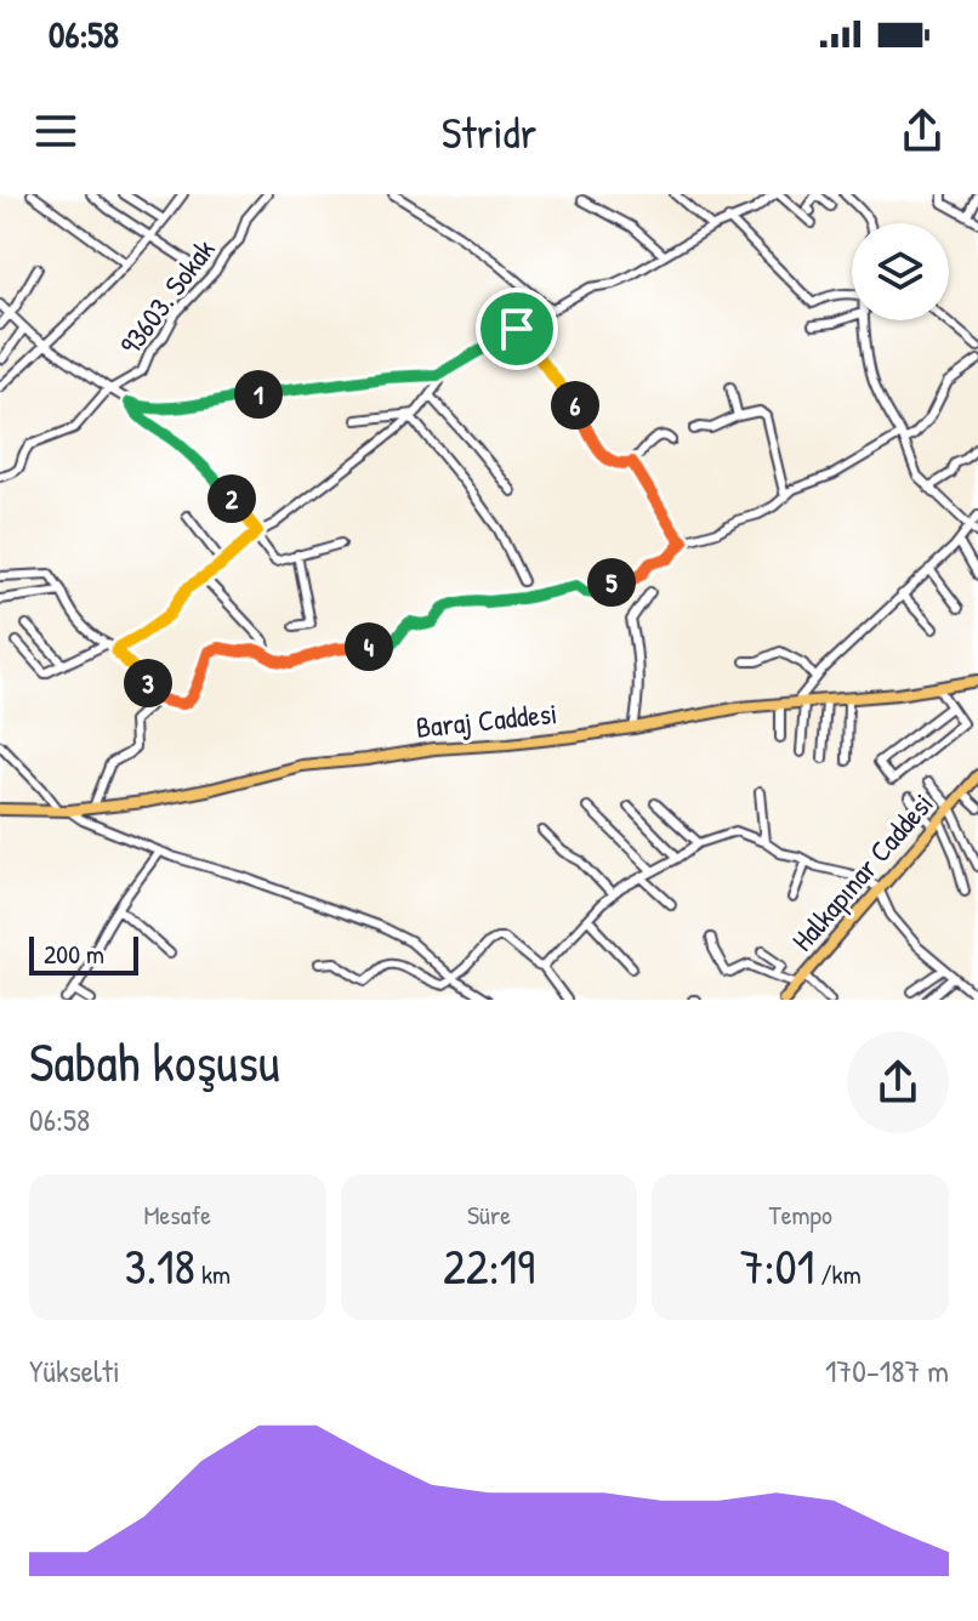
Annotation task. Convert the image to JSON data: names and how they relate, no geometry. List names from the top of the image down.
{
  "streets": {
    "main road": ["Baraj Caddesi", "Halkapınar Caddesi"],
    "street": ["93603. Sokak"]
  },
  "scale_bar": "200 m",
  "page": {
    "status": "06:58",
    "header": "Stridr",
    "pins": [
      "1",
      "6",
      "2",
      "5",
      "4",
      "3"
    ],
    "scale": "200 m",
    "heading": ["Sabah koşusu", "06:58"],
    "stats": [
      ["Mesafe", "3.18 km"],
      ["Süre", "22:19"],
      ["Tempo", "7:01 /km"]
    ],
    "chart": ["Yükselti", "170–187 m"]
  }
}
